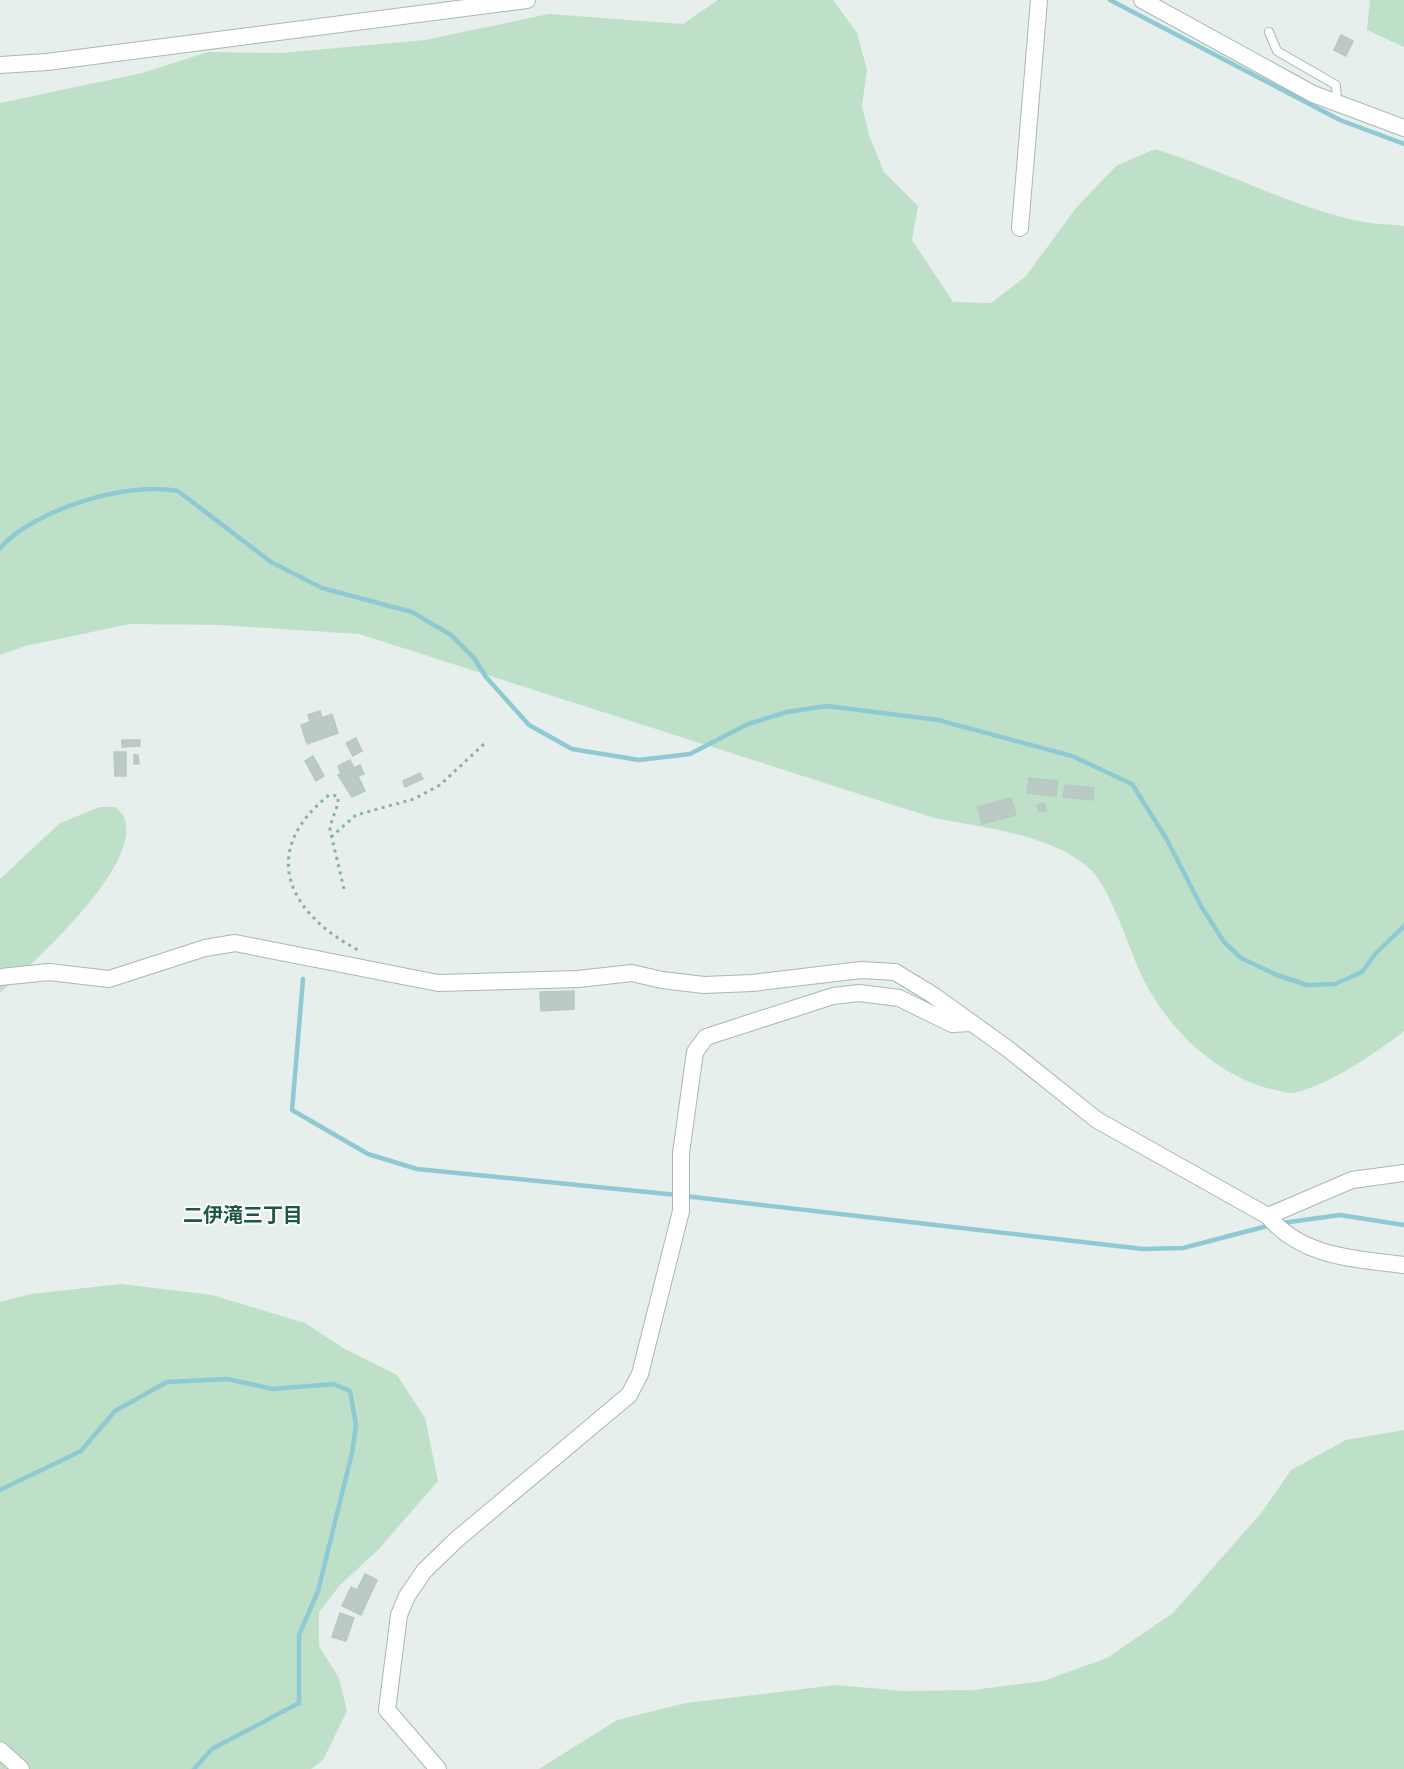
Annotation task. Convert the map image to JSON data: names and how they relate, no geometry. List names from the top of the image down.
{
  "districts": ["二伊滝三丁目"]
}
